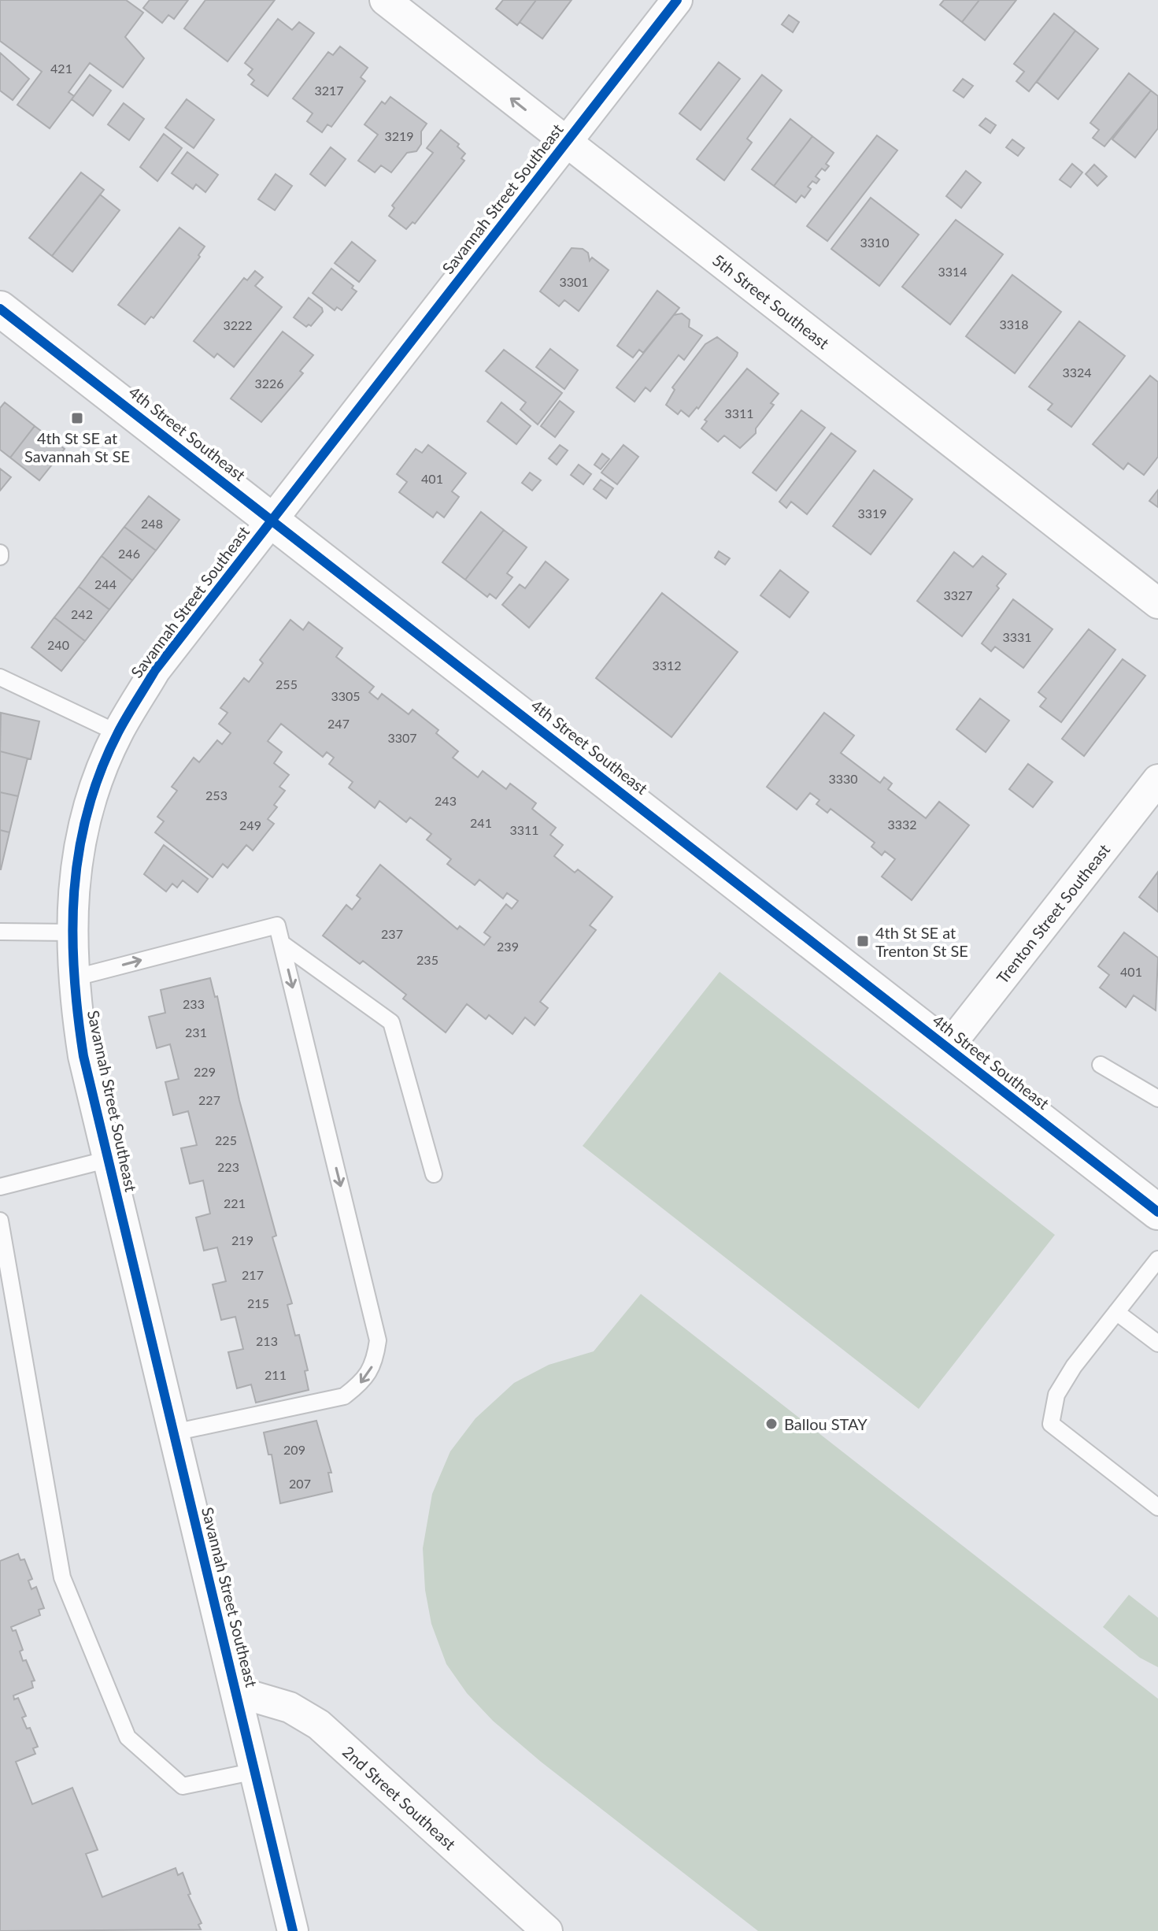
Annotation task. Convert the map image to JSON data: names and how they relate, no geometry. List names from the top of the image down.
{
  "streets": {
    "street": [
      "Savannah Street Southeast",
      "5th Street Southeast",
      "4th Street Southeast",
      "Trenton Street Southeast",
      "2nd Street Southeast"
    ]
  },
  "crossings": [
    ["Savannah Street Southeast", "5th Street Southeast"],
    ["Savannah Street Southeast", "4th Street Southeast"],
    ["Savannah Street Southeast", "2nd Street Southeast"],
    ["4th Street Southeast", "Trenton Street Southeast"]
  ],
  "places": {
    "transit": ["4th St SE at Savannah St SE", "4th St SE at Trenton St SE"],
    "other": ["Ballou STAY"]
  },
  "house_numbers": [
    "421",
    "3217",
    "3219",
    "3310",
    "3314",
    "3301",
    "3318",
    "3222",
    "3324",
    "3226",
    "3311",
    "401",
    "3319",
    "248",
    "246",
    "244",
    "3327",
    "242",
    "3331",
    "240",
    "3312",
    "255",
    "3305",
    "247",
    "3307",
    "3330",
    "253",
    "243",
    "241",
    "3332",
    "249",
    "3311",
    "237",
    "239",
    "235",
    "401",
    "233",
    "231",
    "229",
    "227",
    "225",
    "223",
    "221",
    "219",
    "217",
    "215",
    "213",
    "211",
    "209",
    "207"
  ]
}
